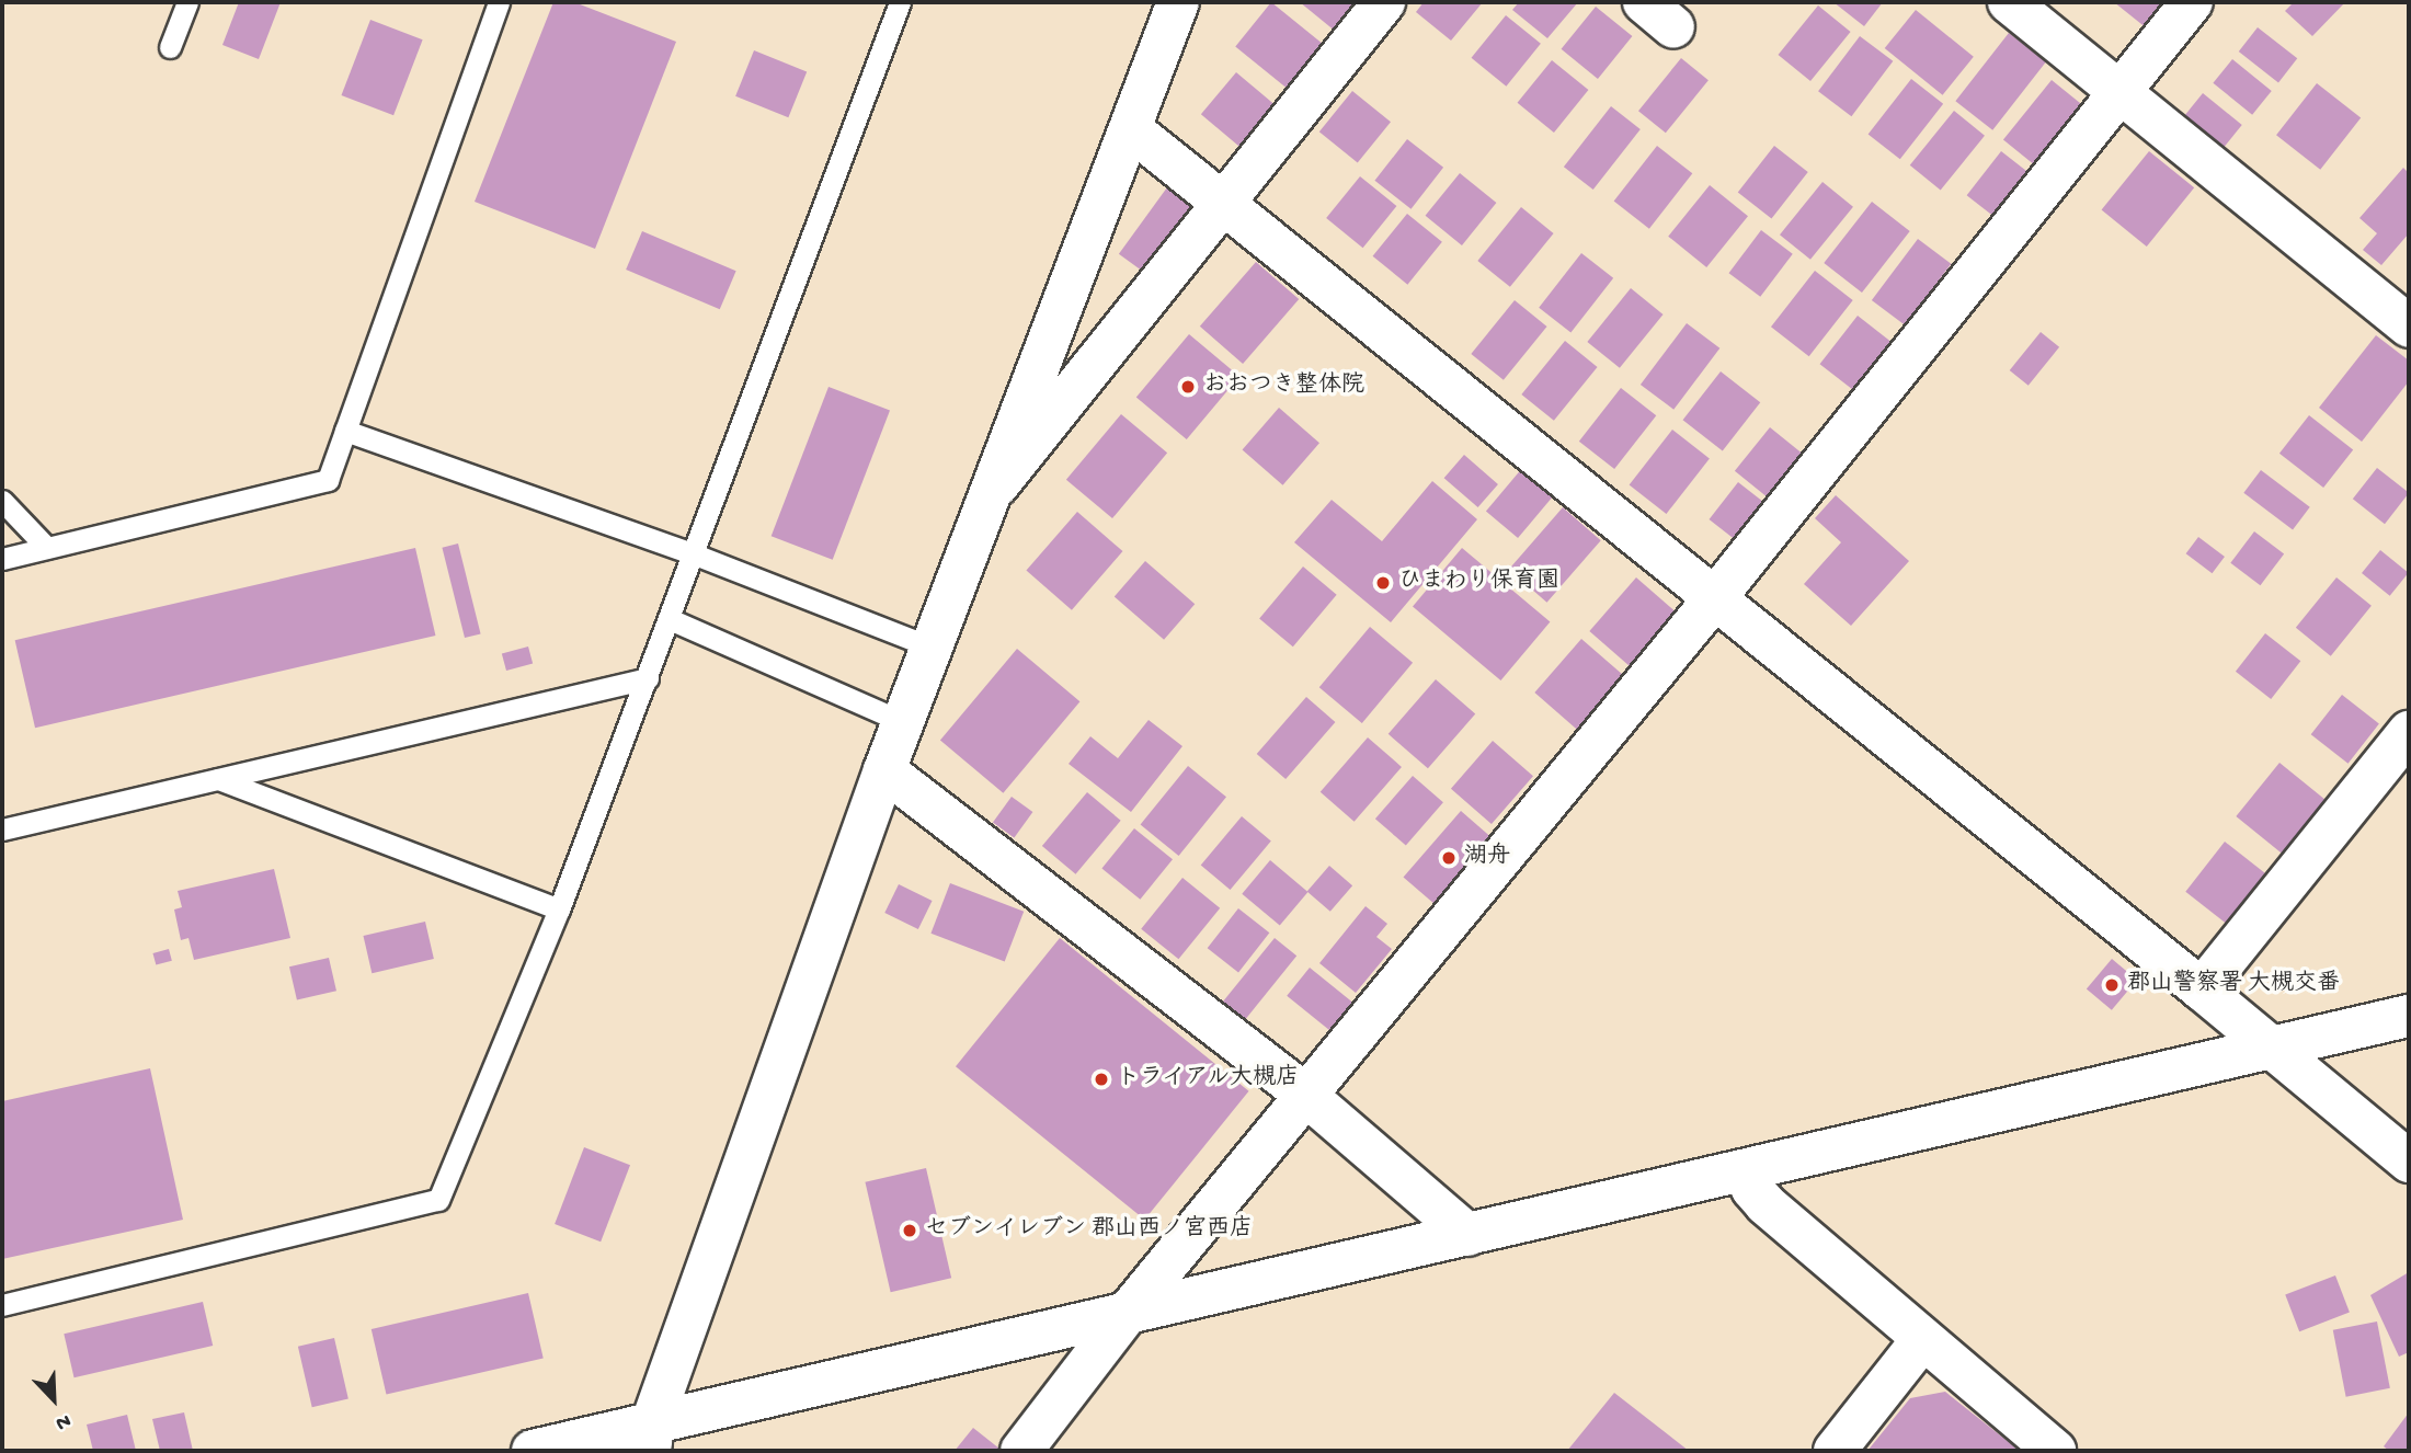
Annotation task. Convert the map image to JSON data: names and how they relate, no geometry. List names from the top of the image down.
{
  "places": [
    "おおつき整体院",
    "ひまわり保育園",
    "湖舟",
    "郡山警察署 大槻交番",
    "トライアル大槻店",
    "セブンイレブン 郡山西ノ宮西店"
  ],
  "north": "bottom right"
}
